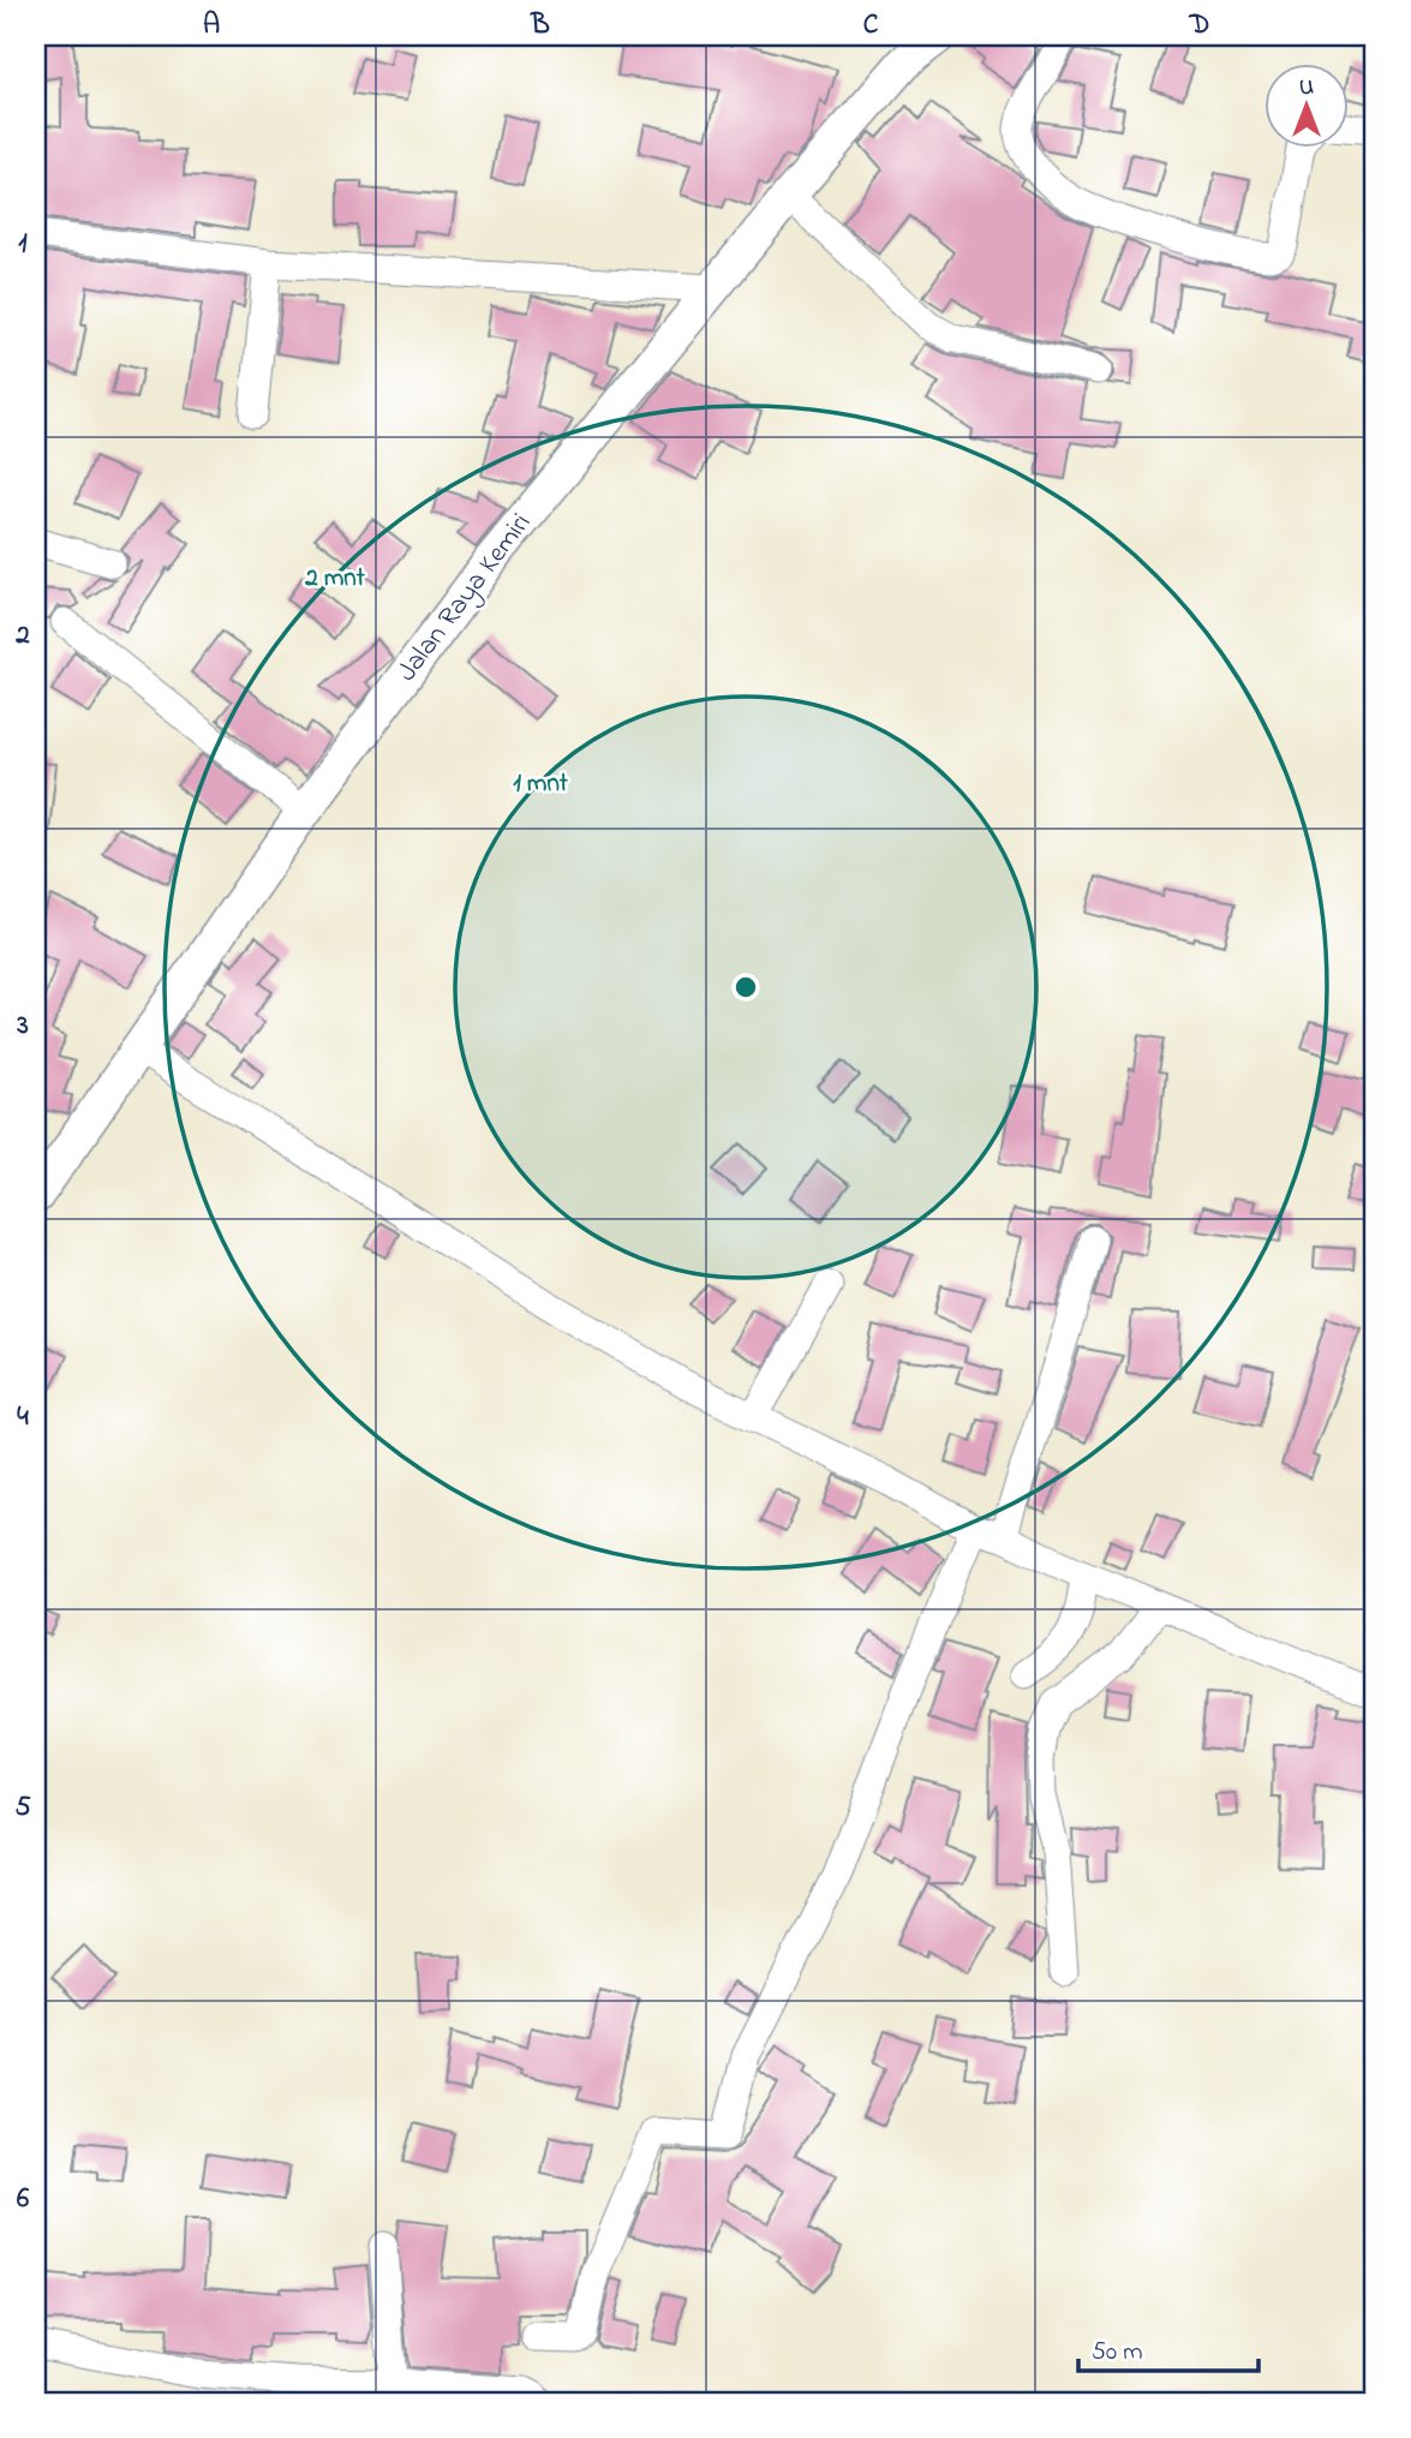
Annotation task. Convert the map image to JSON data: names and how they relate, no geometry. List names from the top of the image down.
{
  "streets": {
    "street": ["Jalan Raya Kemiri"]
  },
  "scale_bar": "50 m",
  "north": "top",
  "grid": {
    "columns": [
      "A",
      "B",
      "C",
      "D"
    ],
    "rows": [
      "1",
      "2",
      "3",
      "4",
      "5",
      "6"
    ]
  },
  "rings": ["2 mnt", "1 mnt"]
}
